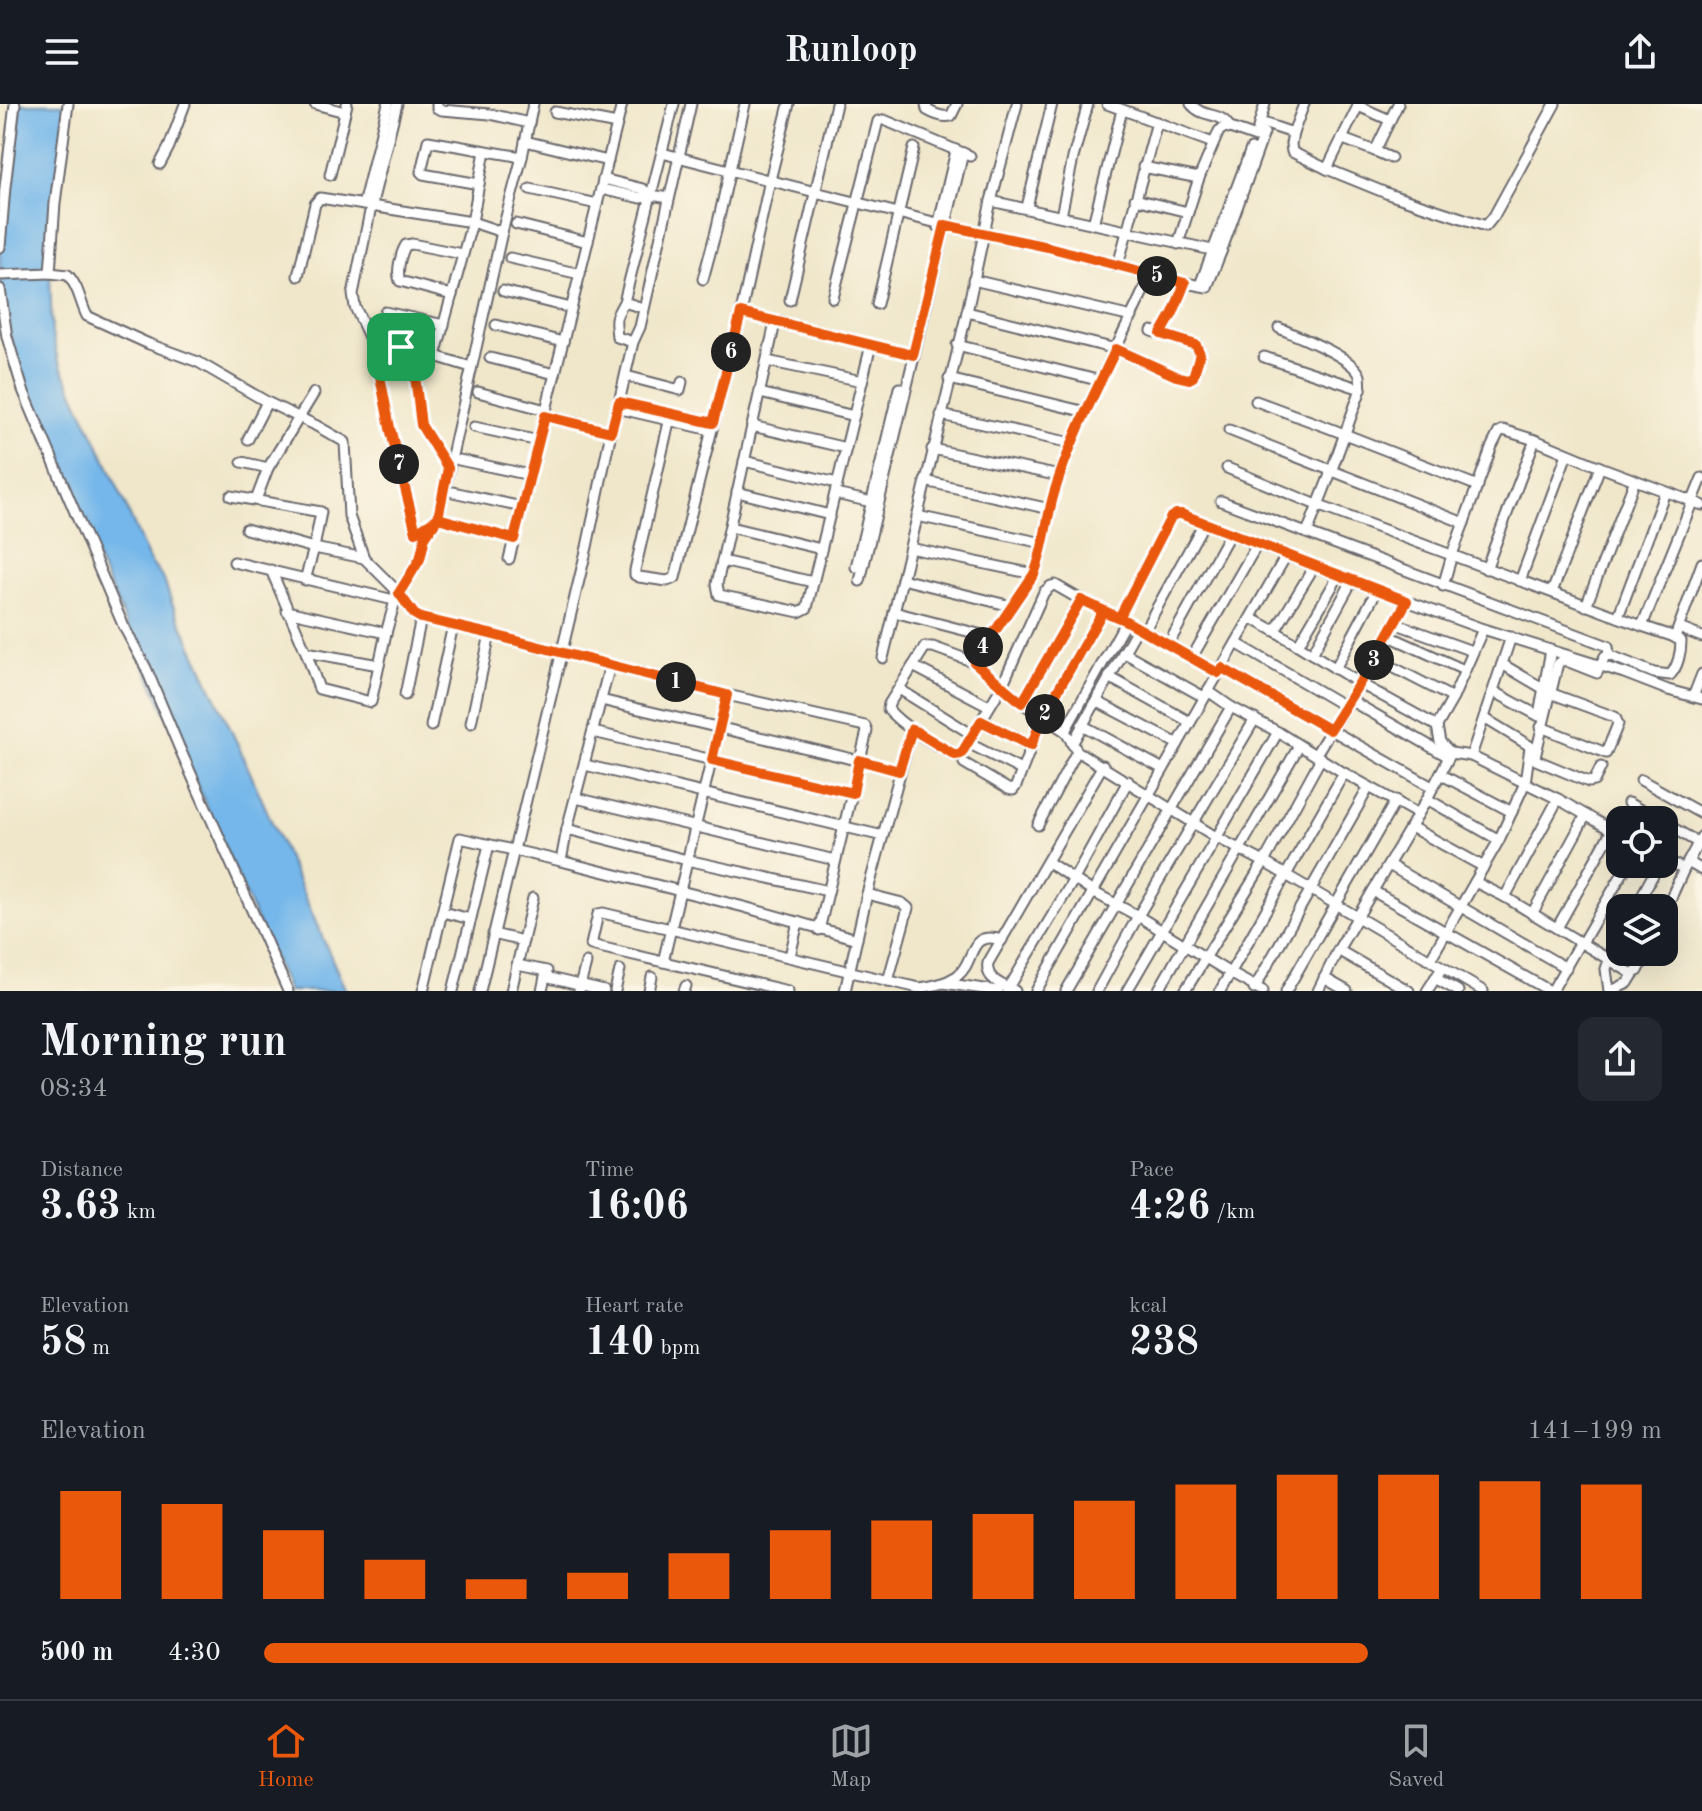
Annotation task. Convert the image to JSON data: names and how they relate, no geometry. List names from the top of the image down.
{
  "page": {
    "header": "Runloop",
    "pins": [
      "5",
      "6",
      "7",
      "4",
      "3",
      "1",
      "2"
    ],
    "heading": ["Morning run", "08:34"],
    "stats": [
      ["Distance", "3.63 km"],
      ["Time", "16:06"],
      ["Pace", "4:26 /km"],
      ["Elevation", "58 m"],
      ["Heart rate", "140 bpm"],
      ["kcal", "238"]
    ],
    "chart": ["Elevation", "141–199 m"],
    "list": [
      {
        "name": "500 m",
        "note": "4:30"
      }
    ],
    "tabs": ["Home", "Map", "Saved"]
  }
}
